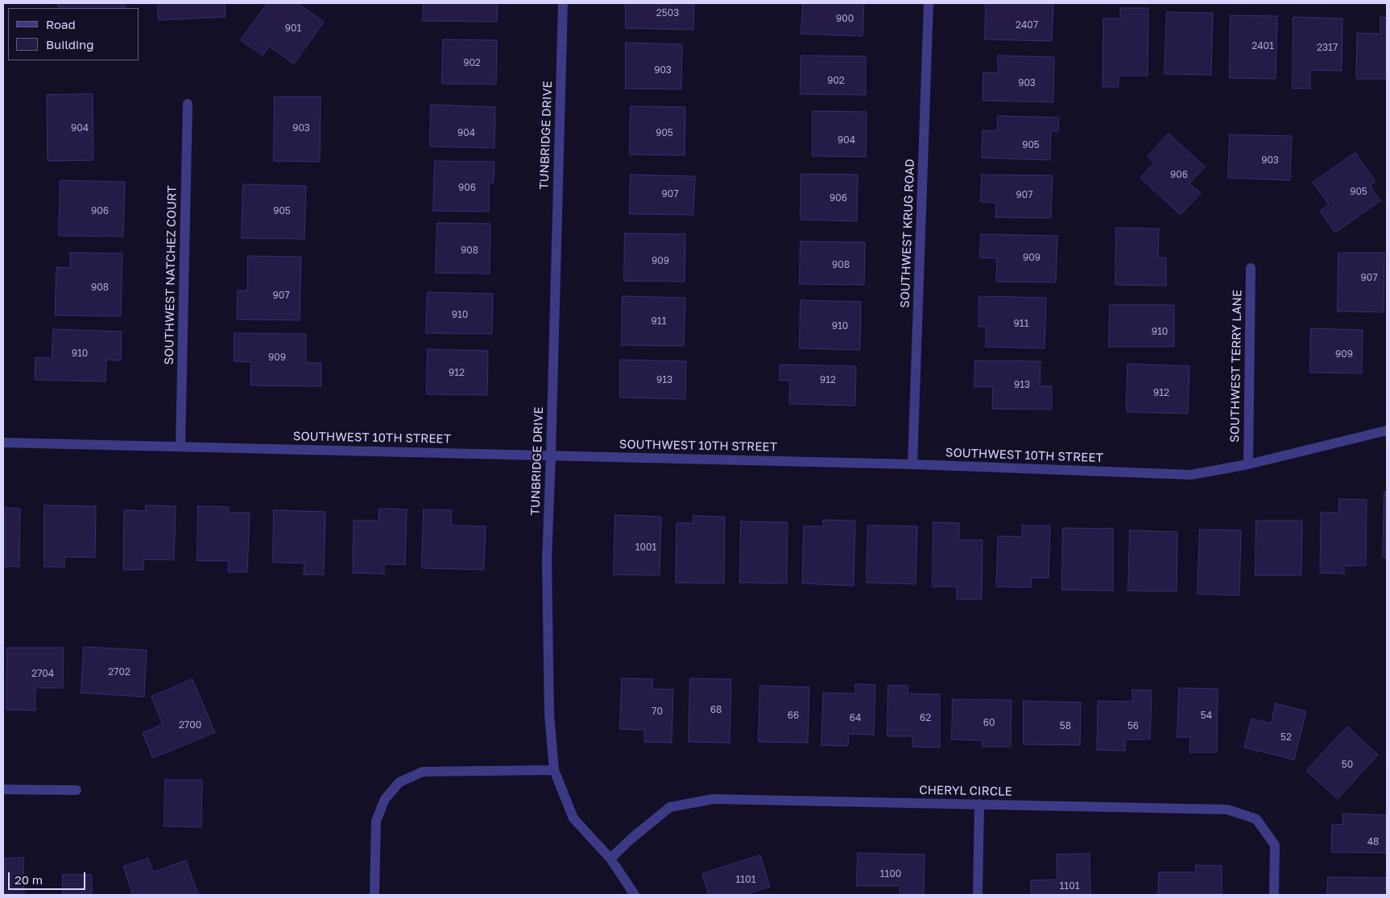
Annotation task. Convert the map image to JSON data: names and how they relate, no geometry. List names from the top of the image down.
{
  "streets": {
    "street": [
      "TUNBRIDGE DRIVE",
      "SOUTHWEST KRUG ROAD",
      "SOUTHWEST NATCHEZ COURT",
      "SOUTHWEST TERRY LANE",
      "SOUTHWEST 10TH STREET",
      "CHERYL CIRCLE"
    ]
  },
  "crossings": [
    ["TUNBRIDGE DRIVE", "SOUTHWEST 10TH STREET"],
    ["TUNBRIDGE DRIVE", "CHERYL CIRCLE"],
    ["SOUTHWEST KRUG ROAD", "SOUTHWEST 10TH STREET"],
    ["SOUTHWEST NATCHEZ COURT", "SOUTHWEST 10TH STREET"],
    ["SOUTHWEST TERRY LANE", "SOUTHWEST 10TH STREET"]
  ],
  "house_numbers": [
    "2503",
    "900",
    "2407",
    "901",
    "2401",
    "2317",
    "902",
    "903",
    "902",
    "903",
    "904",
    "903",
    "904",
    "905",
    "904",
    "905",
    "903",
    "906",
    "906",
    "905",
    "907",
    "907",
    "906",
    "906",
    "905",
    "908",
    "909",
    "909",
    "908",
    "907",
    "908",
    "907",
    "910",
    "911",
    "911",
    "910",
    "910",
    "910",
    "909",
    "909",
    "912",
    "913",
    "912",
    "913",
    "912",
    "1001",
    "2702",
    "2704",
    "68",
    "70",
    "66",
    "54",
    "64",
    "62",
    "60",
    "2700",
    "58",
    "56",
    "52",
    "50",
    "48",
    "1100",
    "1101",
    "1101"
  ],
  "legend": ["Road", "Building"],
  "scale_bar": "20 m"
}
